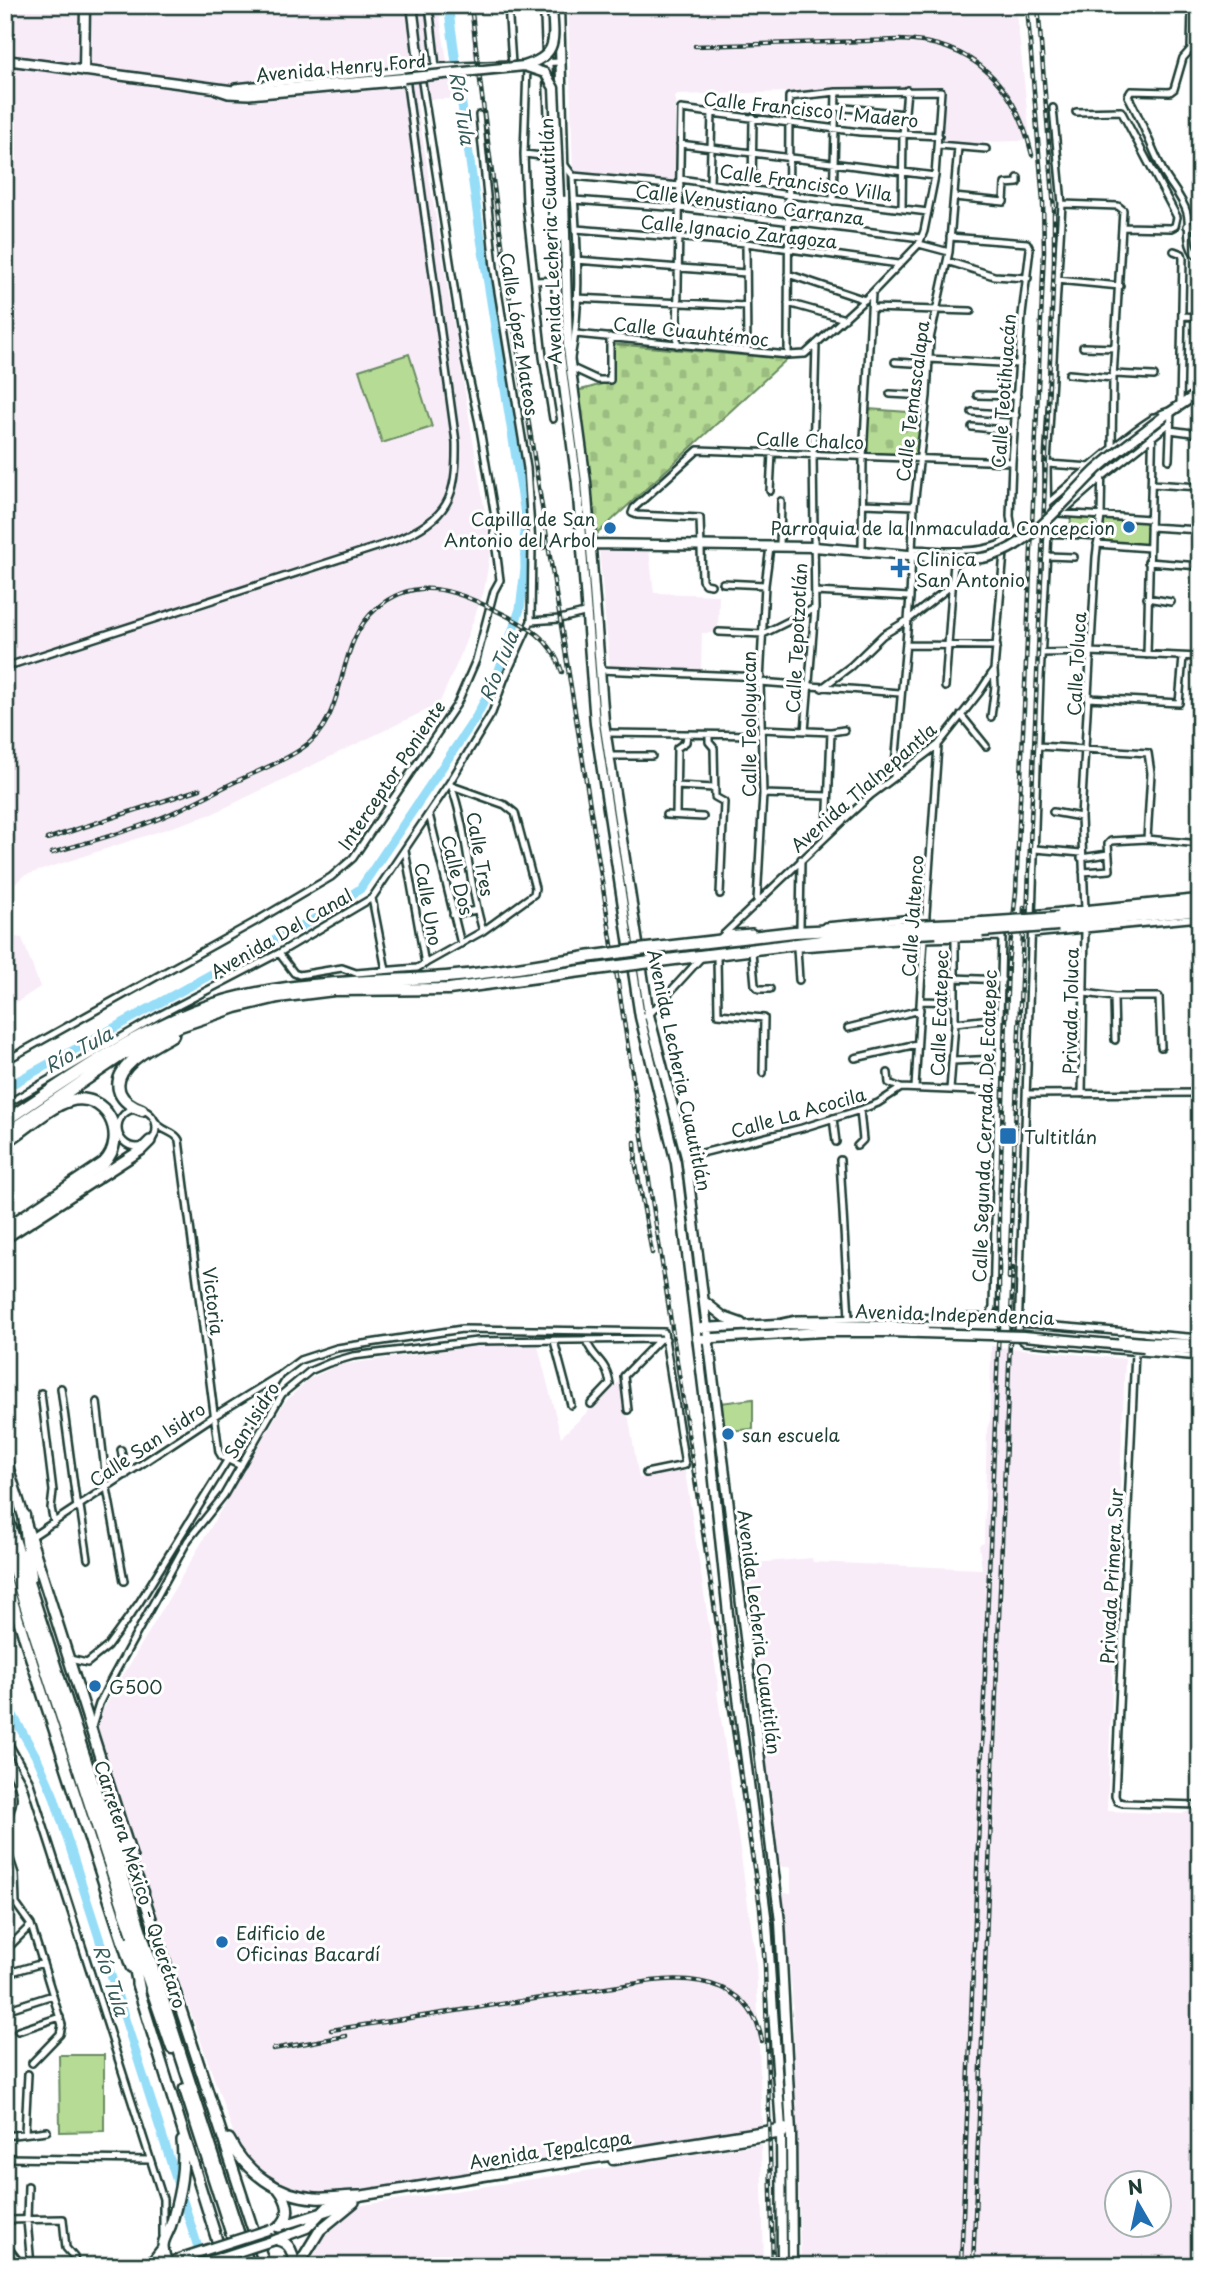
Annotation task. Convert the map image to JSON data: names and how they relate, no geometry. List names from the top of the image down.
{
  "streets": {
    "highway": ["Carretera México - Querétaro"],
    "main road": [
      "Avenida Henry Ford",
      "Avenida Lecheria Cuautitlán",
      "Avenida Independencia",
      "Avenida Tepalcapa"
    ],
    "street": [
      "Calle Francisco I. Madero",
      "Calle Francisco Villa",
      "Calle Venustiano Carranza",
      "Calle Ignacio Zaragoza",
      "Calle Cuauhtémoc",
      "Calle López Mateos",
      "Calle Teotihuacán",
      "Calle Temascalapa",
      "Calle Chalco",
      "Calle Tepotzotlán",
      "Calle Toluca",
      "Calle Teoloyucan",
      "Interceptor Poniente",
      "Avenida Tlalnepantla",
      "Calle Tres",
      "Calle Dos",
      "Calle Uno",
      "Calle Jaltenco",
      "Avenida Del Canal",
      "Privada Toluca",
      "Calle Ecatepec",
      "Calle La Acocila",
      "Calle Segunda Cerrada De Ecatepec",
      "Victoria",
      "San Isidro",
      "Calle San Isidro",
      "Privada Primera Sur"
    ]
  },
  "crossings": [
    ["Avenida Henry Ford", "Avenida Lecheria Cuautitlán"],
    ["Avenida Henry Ford", "Interceptor Poniente"],
    ["Avenida Lecheria Cuautitlán", "Calle La Acocila"],
    ["Avenida Lecheria Cuautitlán", "Avenida Independencia"],
    ["Avenida Lecheria Cuautitlán", "Avenida Tepalcapa"],
    ["Calle López Mateos", "Avenida Del Canal"],
    ["Calle Teotihuacán", "Calle Temascalapa"],
    ["Calle Teotihuacán", "Calle Chalco"],
    ["Calle Temascalapa", "Calle Chalco"],
    ["Calle Temascalapa", "Avenida Tlalnepantla"],
    ["Calle Teoloyucan", "Avenida Tlalnepantla"],
    ["Avenida Tlalnepantla", "Calle Jaltenco"],
    ["Calle Tres", "Avenida Del Canal"],
    ["Calle Dos", "Avenida Del Canal"],
    ["Calle Uno", "Avenida Del Canal"],
    ["Calle Ecatepec", "Calle Segunda Cerrada De Ecatepec"],
    ["Victoria", "San Isidro"],
    ["Victoria", "Calle San Isidro"],
    ["San Isidro", "Calle San Isidro"]
  ],
  "water": ["Río Tula"],
  "places": {
    "other": [
      "Parroquia de la Inmaculada Concepcion",
      "Capilla de San Antonio del Arbol",
      "san escuela",
      "G500",
      "Edificio de Oficinas Bacardí"
    ],
    "health": ["Clinica San Antonio"],
    "transit": ["Tultitlán"]
  },
  "north": "top"
}
